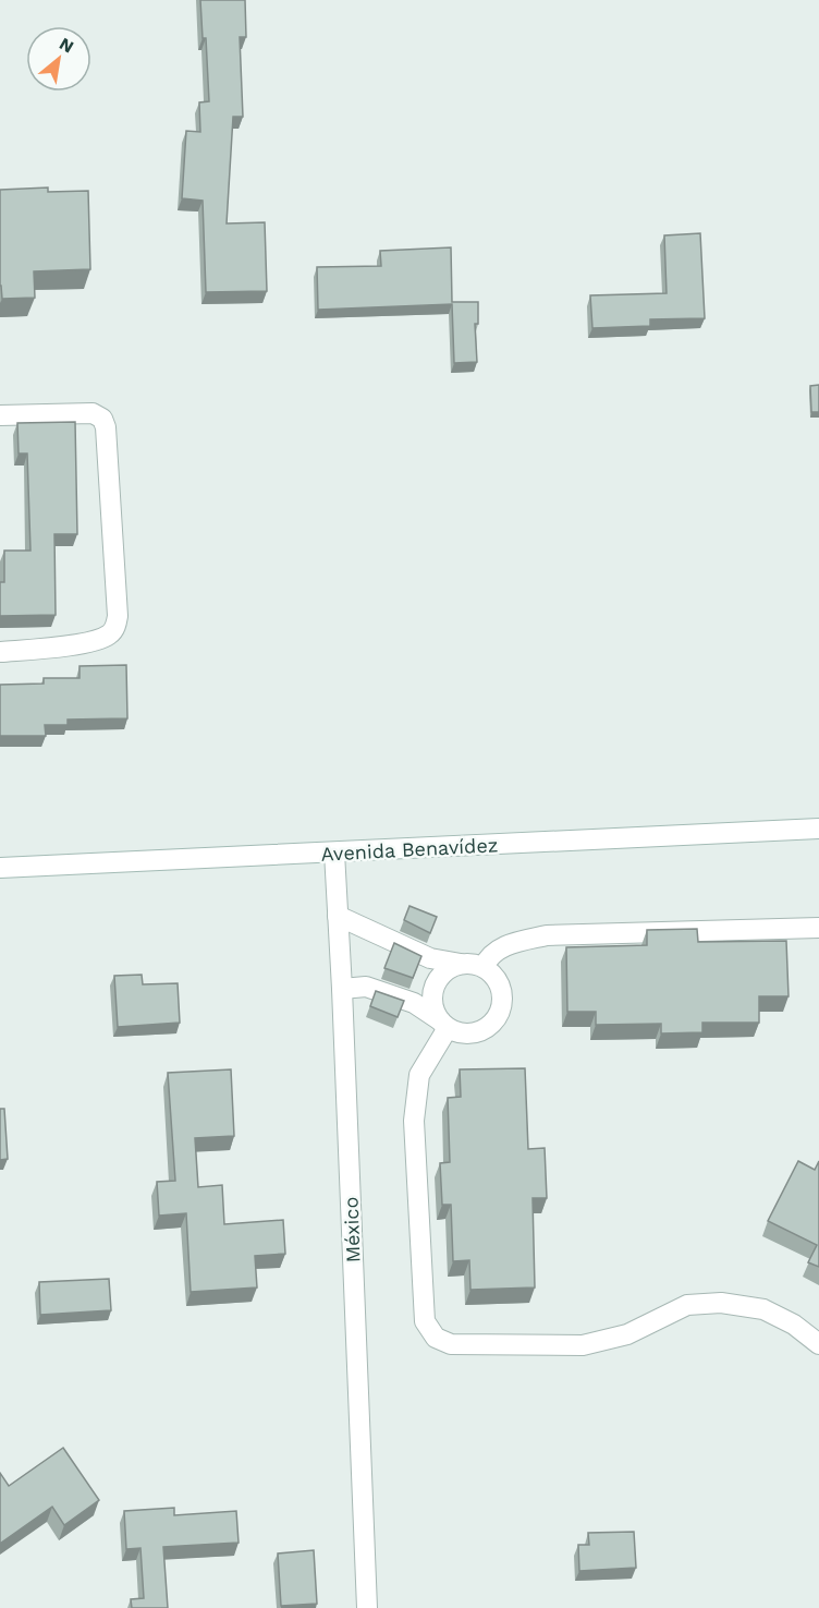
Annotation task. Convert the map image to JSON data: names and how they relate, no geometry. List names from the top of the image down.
{
  "streets": {
    "street": ["Avenida Benavídez", "México"]
  },
  "crossings": [
    ["Avenida Benavídez", "México"]
  ],
  "north": "top right"
}
